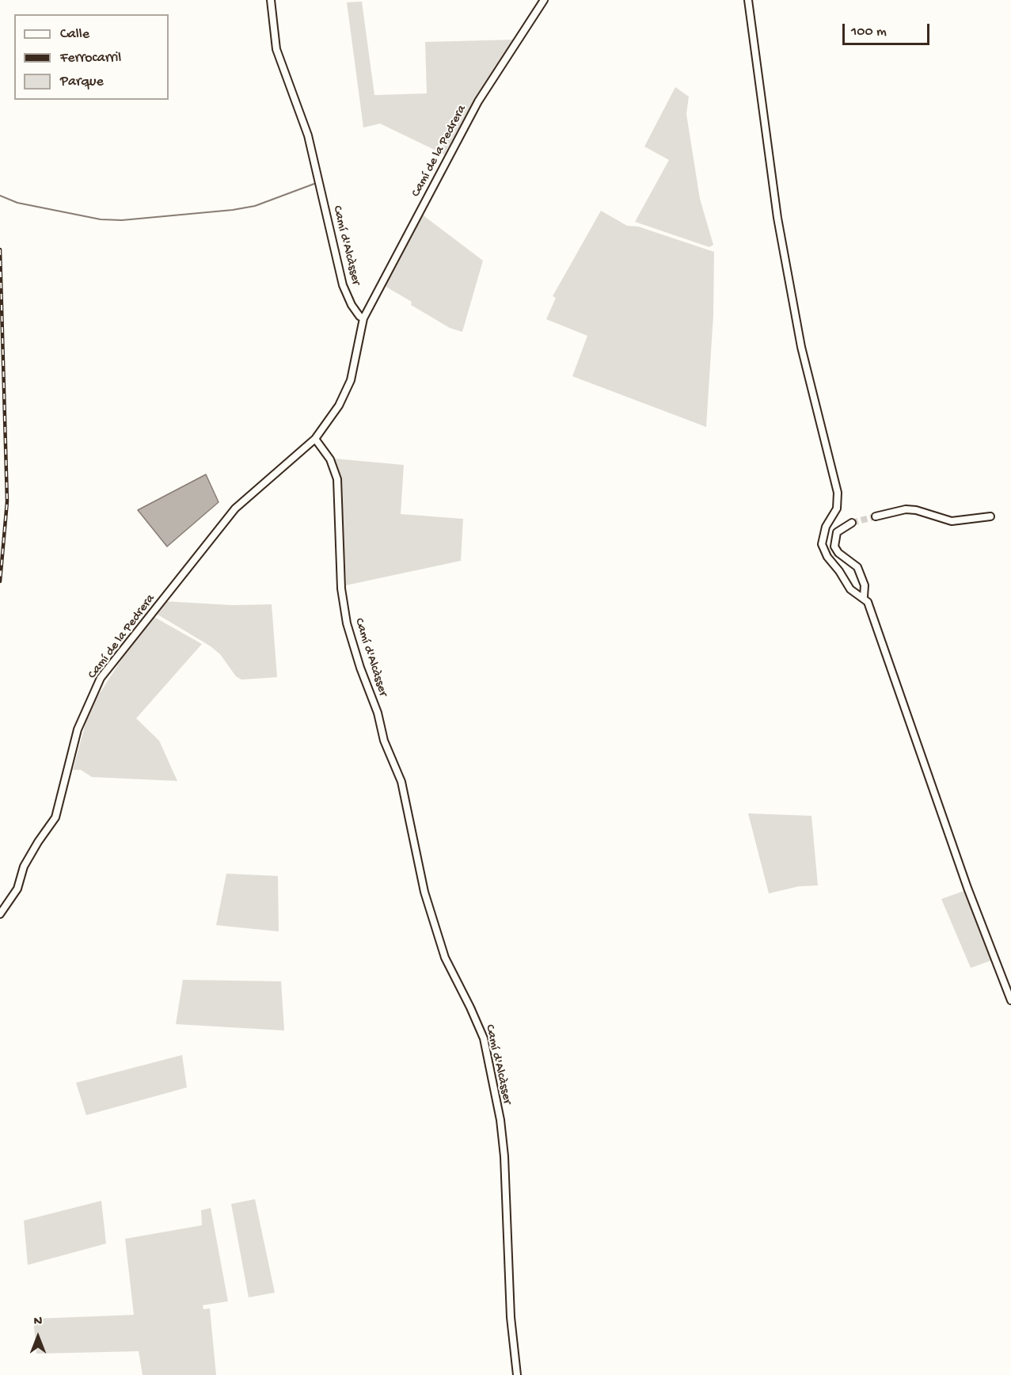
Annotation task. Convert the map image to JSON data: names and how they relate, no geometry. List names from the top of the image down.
{
  "streets": {
    "street": ["Camí de la Pedrera", "Camí d'Alcàsser"]
  },
  "crossings": [
    ["Camí de la Pedrera", "Camí d'Alcàsser"]
  ],
  "legend": ["Calle", "Ferrocarril", "Parque"],
  "scale_bar": "100 m",
  "north": "top"
}
